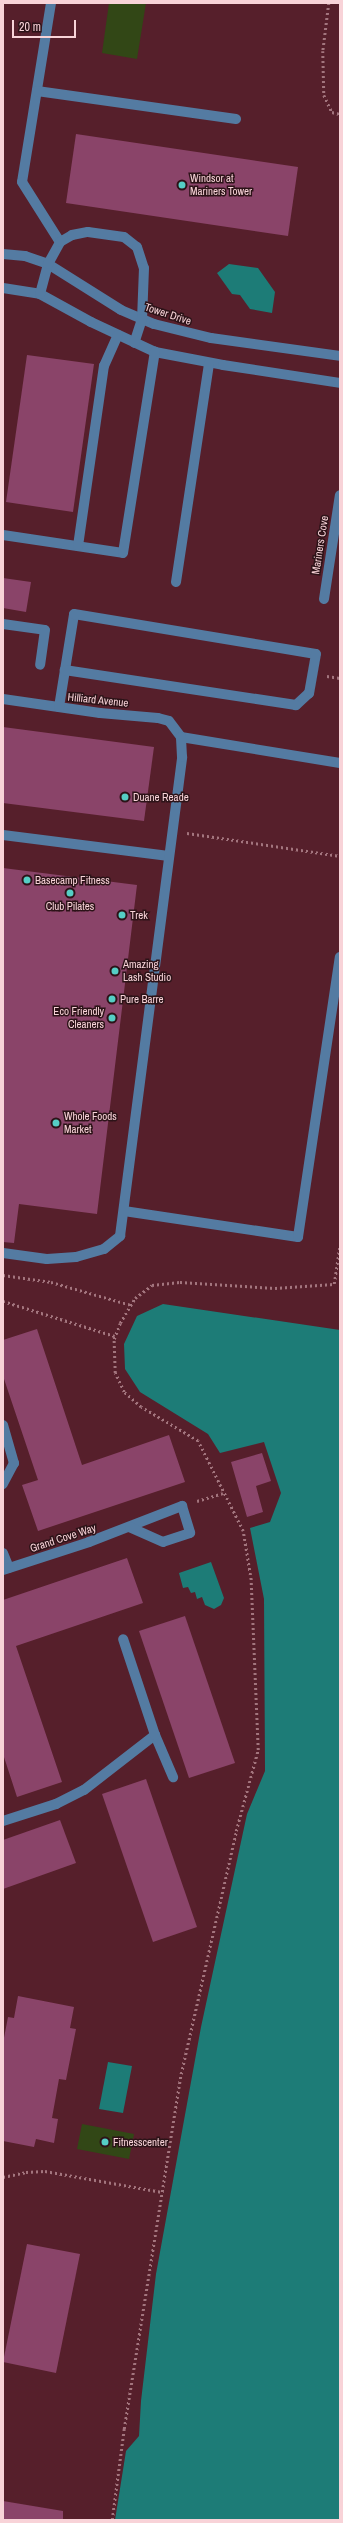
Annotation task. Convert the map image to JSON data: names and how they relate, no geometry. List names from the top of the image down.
{
  "streets": {
    "street": [
      "Tower Drive",
      "Mariners Cove",
      "Hilliard Avenue",
      "Grand Cove Way"
    ]
  },
  "places": [
    "Windsor at Mariners Tower",
    "Duane Reade",
    "Basecamp Fitness",
    "Club Pilates",
    "Trek",
    "Amazing Lash Studio",
    "Pure Barre",
    "Eco Friendly Cleaners",
    "Whole Foods Market",
    "Fitnesscenter"
  ],
  "scale_bar": "20 m"
}
